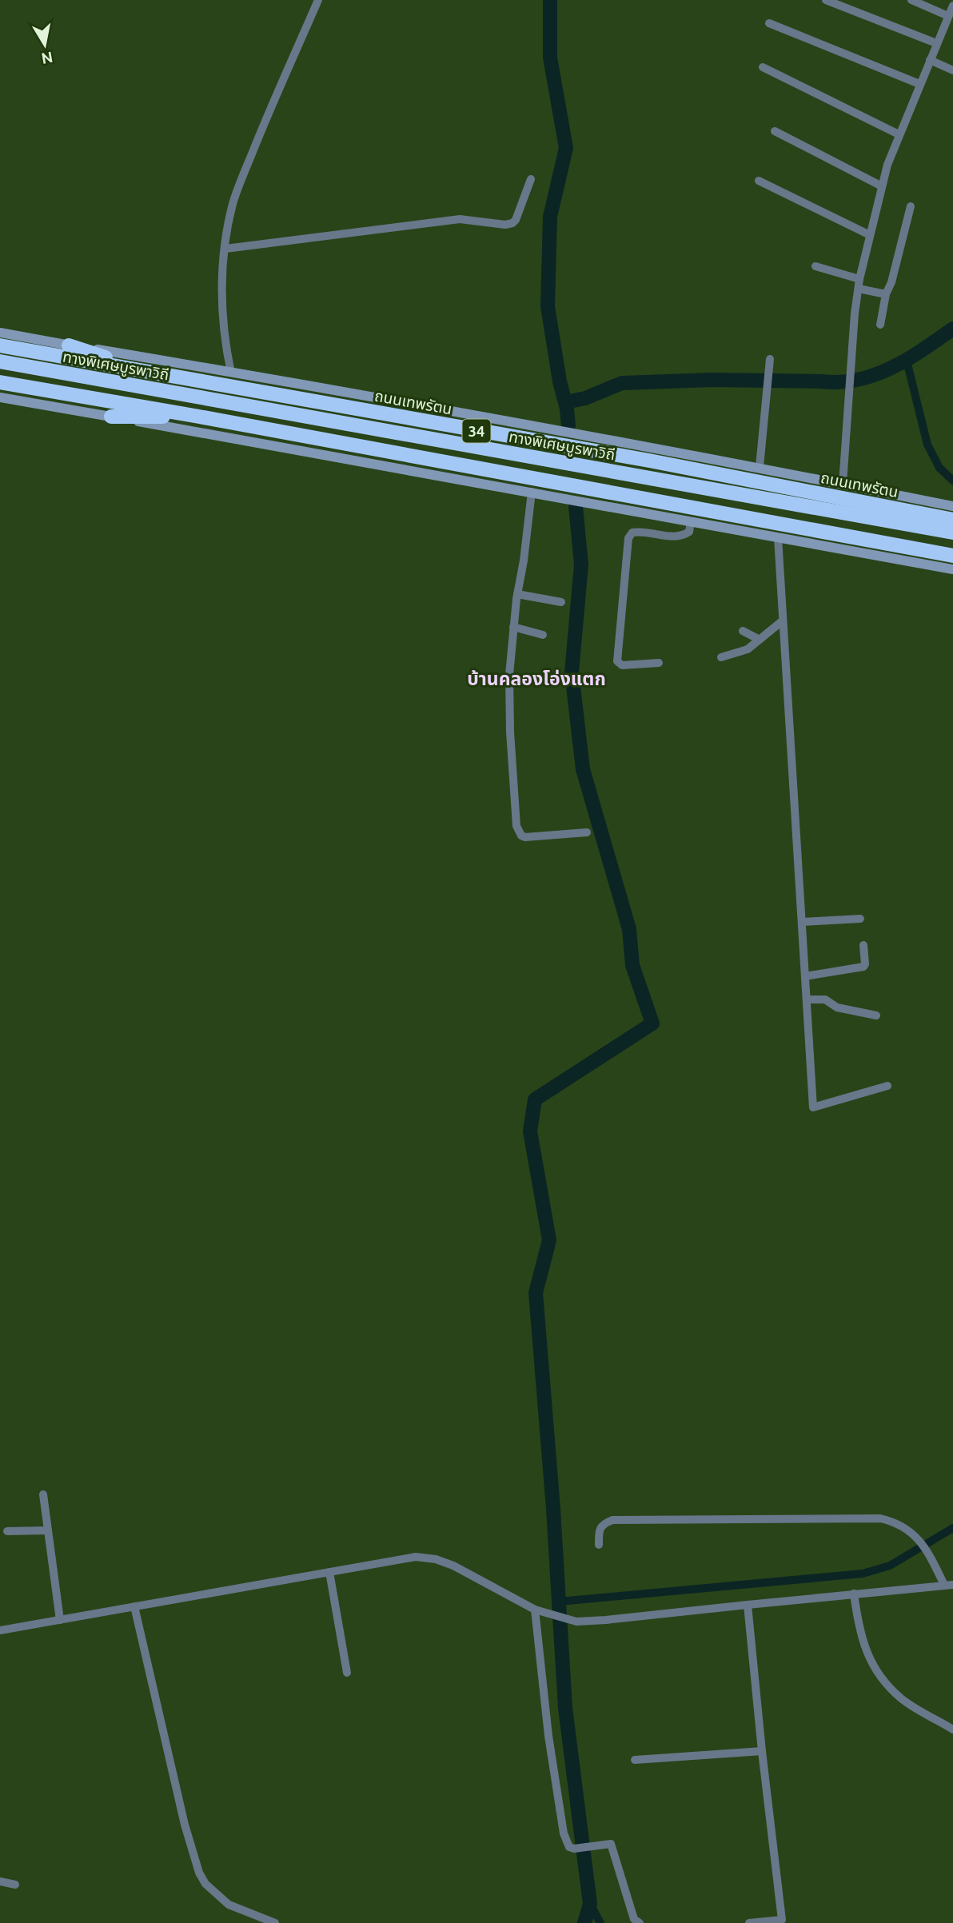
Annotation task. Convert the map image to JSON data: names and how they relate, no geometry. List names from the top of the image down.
{
  "streets": {
    "highway": ["ทางพิเศษบูรพาวิถี", "ถนนเทพรัตน", "34"]
  },
  "districts": ["บ้านคลองโอ่งแตก"],
  "north": "bottom"
}
